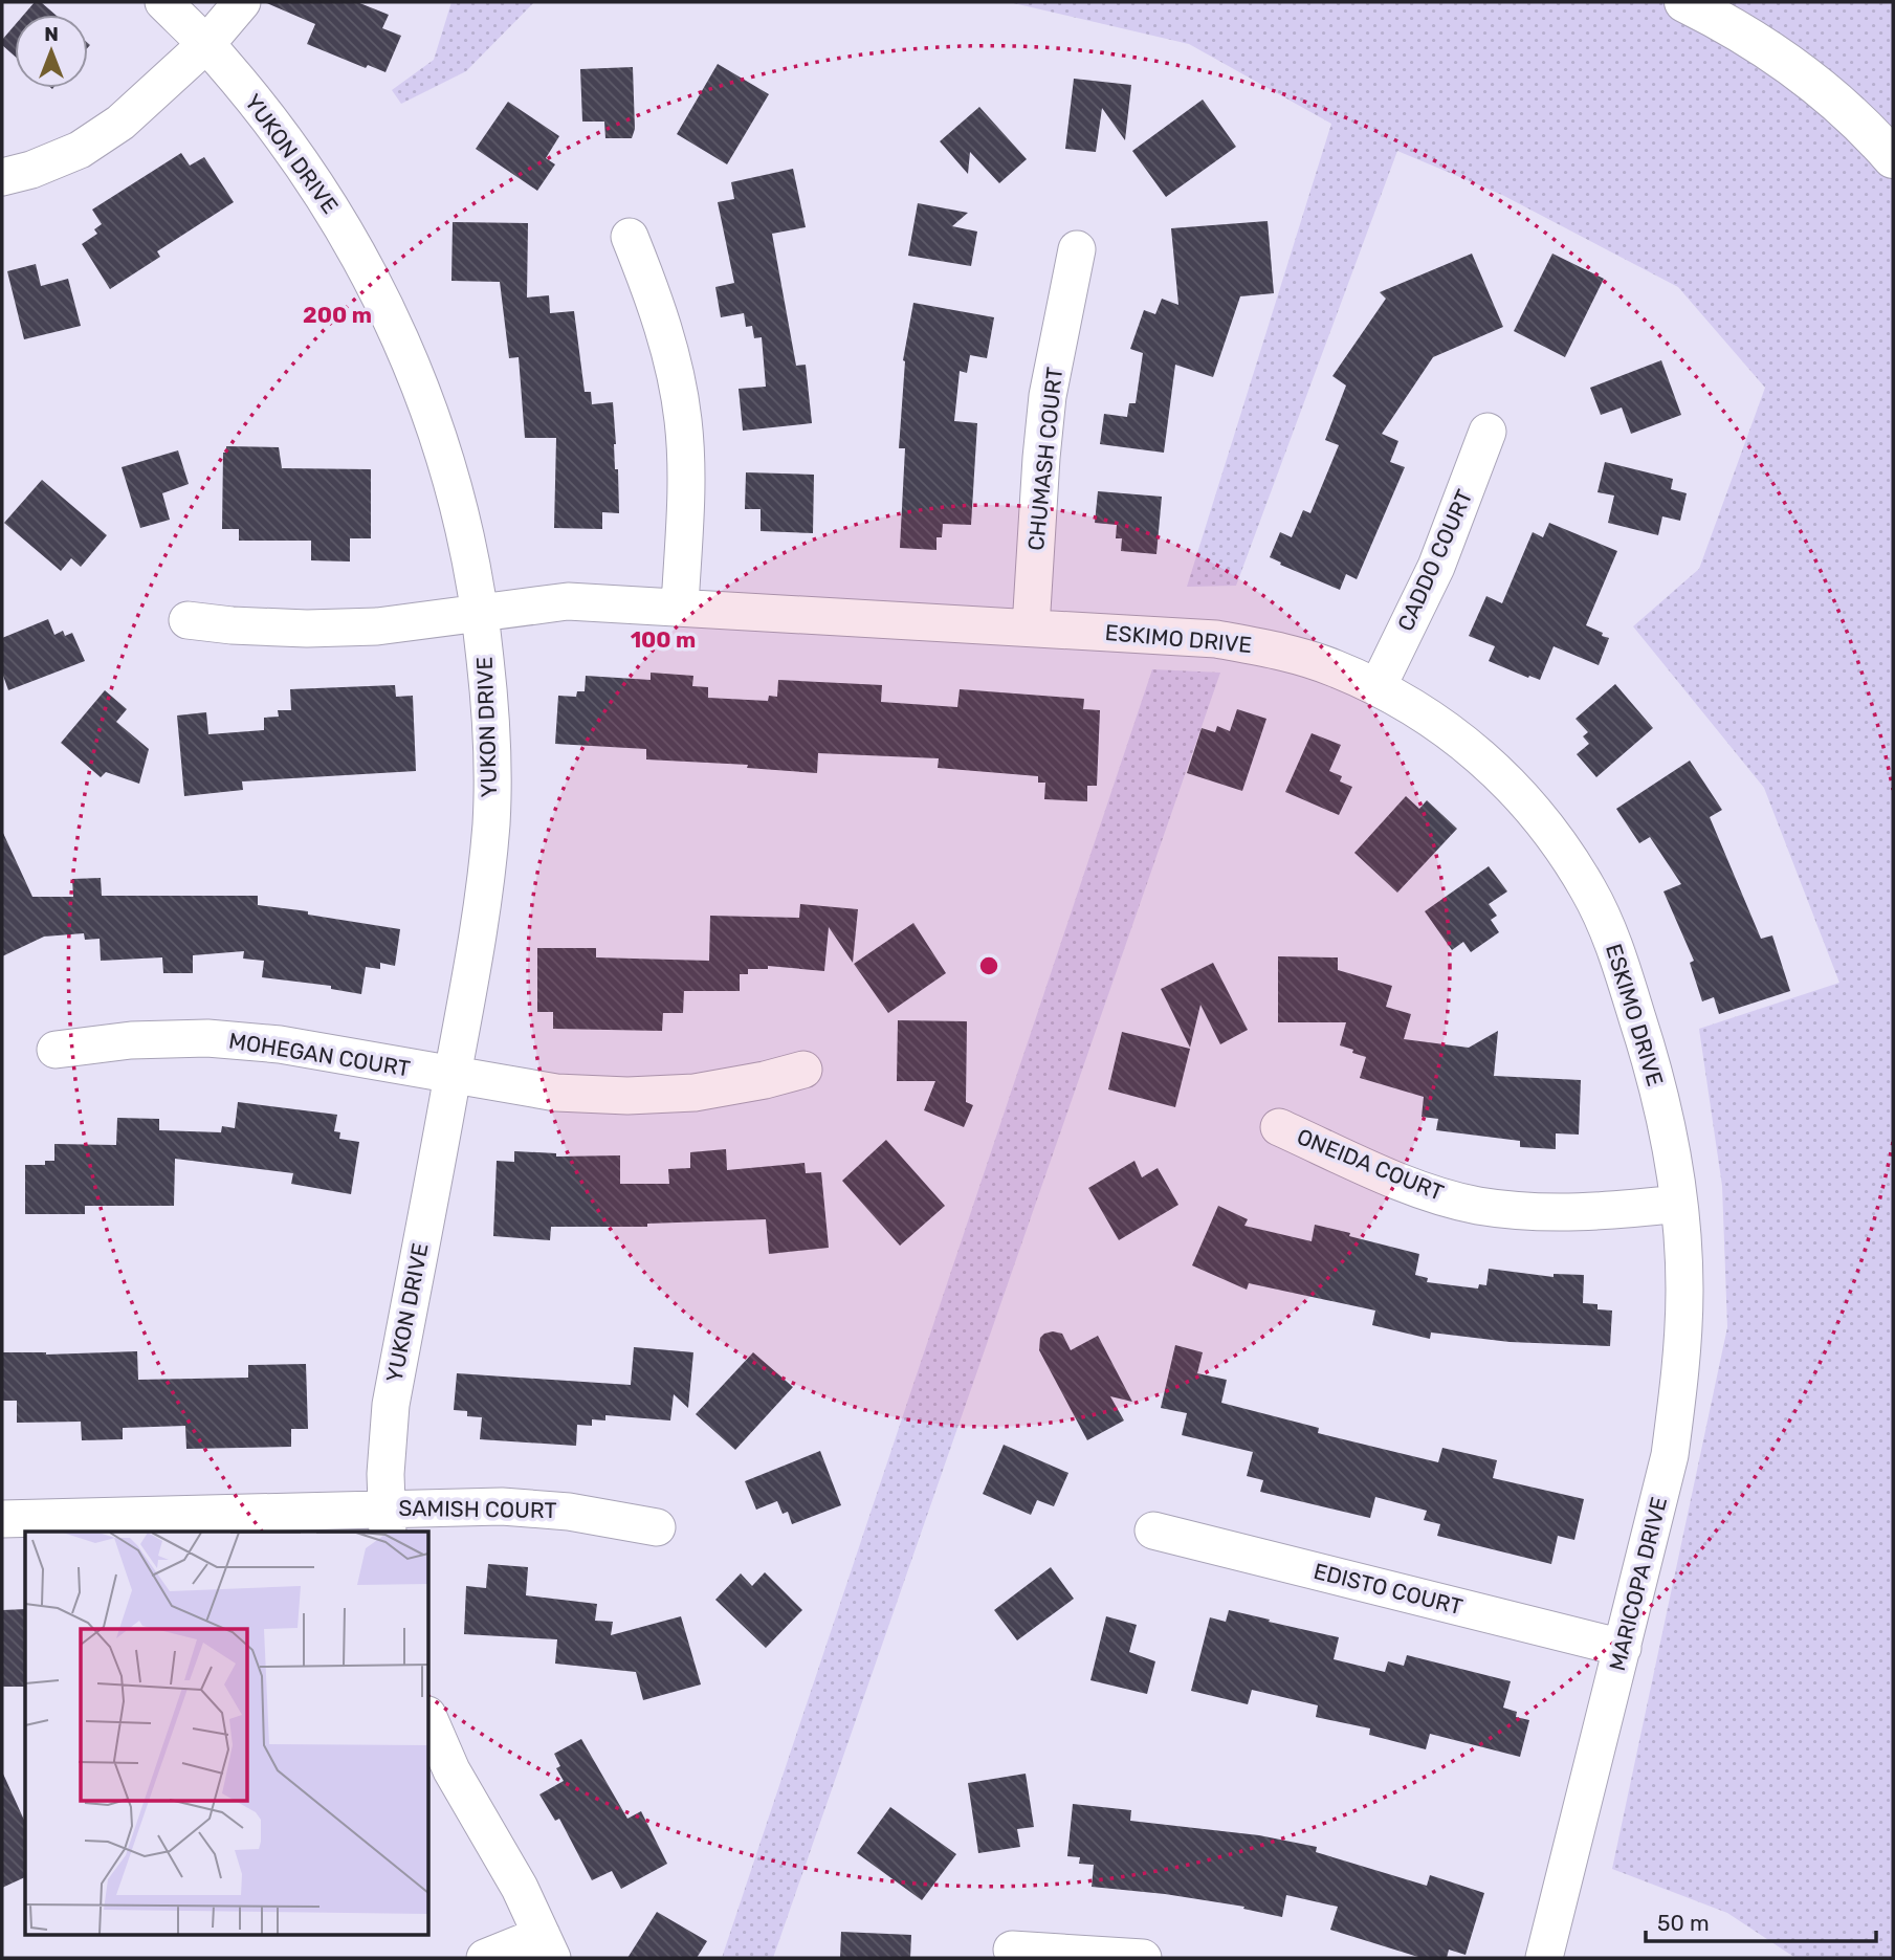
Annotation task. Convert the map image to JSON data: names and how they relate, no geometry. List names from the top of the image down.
{
  "streets": {
    "street": [
      "YUKON DRIVE",
      "CHUMASH COURT",
      "CADDO COURT",
      "ESKIMO DRIVE",
      "MOHEGAN COURT",
      "ONEIDA COURT",
      "SAMISH COURT",
      "MARICOPA DRIVE",
      "EDISTO COURT"
    ]
  },
  "crossings": [
    ["YUKON DRIVE", "ESKIMO DRIVE"],
    ["YUKON DRIVE", "MOHEGAN COURT"],
    ["YUKON DRIVE", "SAMISH COURT"],
    ["CHUMASH COURT", "ESKIMO DRIVE"],
    ["CADDO COURT", "ESKIMO DRIVE"],
    ["ESKIMO DRIVE", "ONEIDA COURT"],
    ["ESKIMO DRIVE", "MARICOPA DRIVE"],
    ["ONEIDA COURT", "MARICOPA DRIVE"],
    ["MARICOPA DRIVE", "EDISTO COURT"]
  ],
  "scale_bar": "50 m",
  "north": "top",
  "rings": ["200 m", "100 m"]
}
